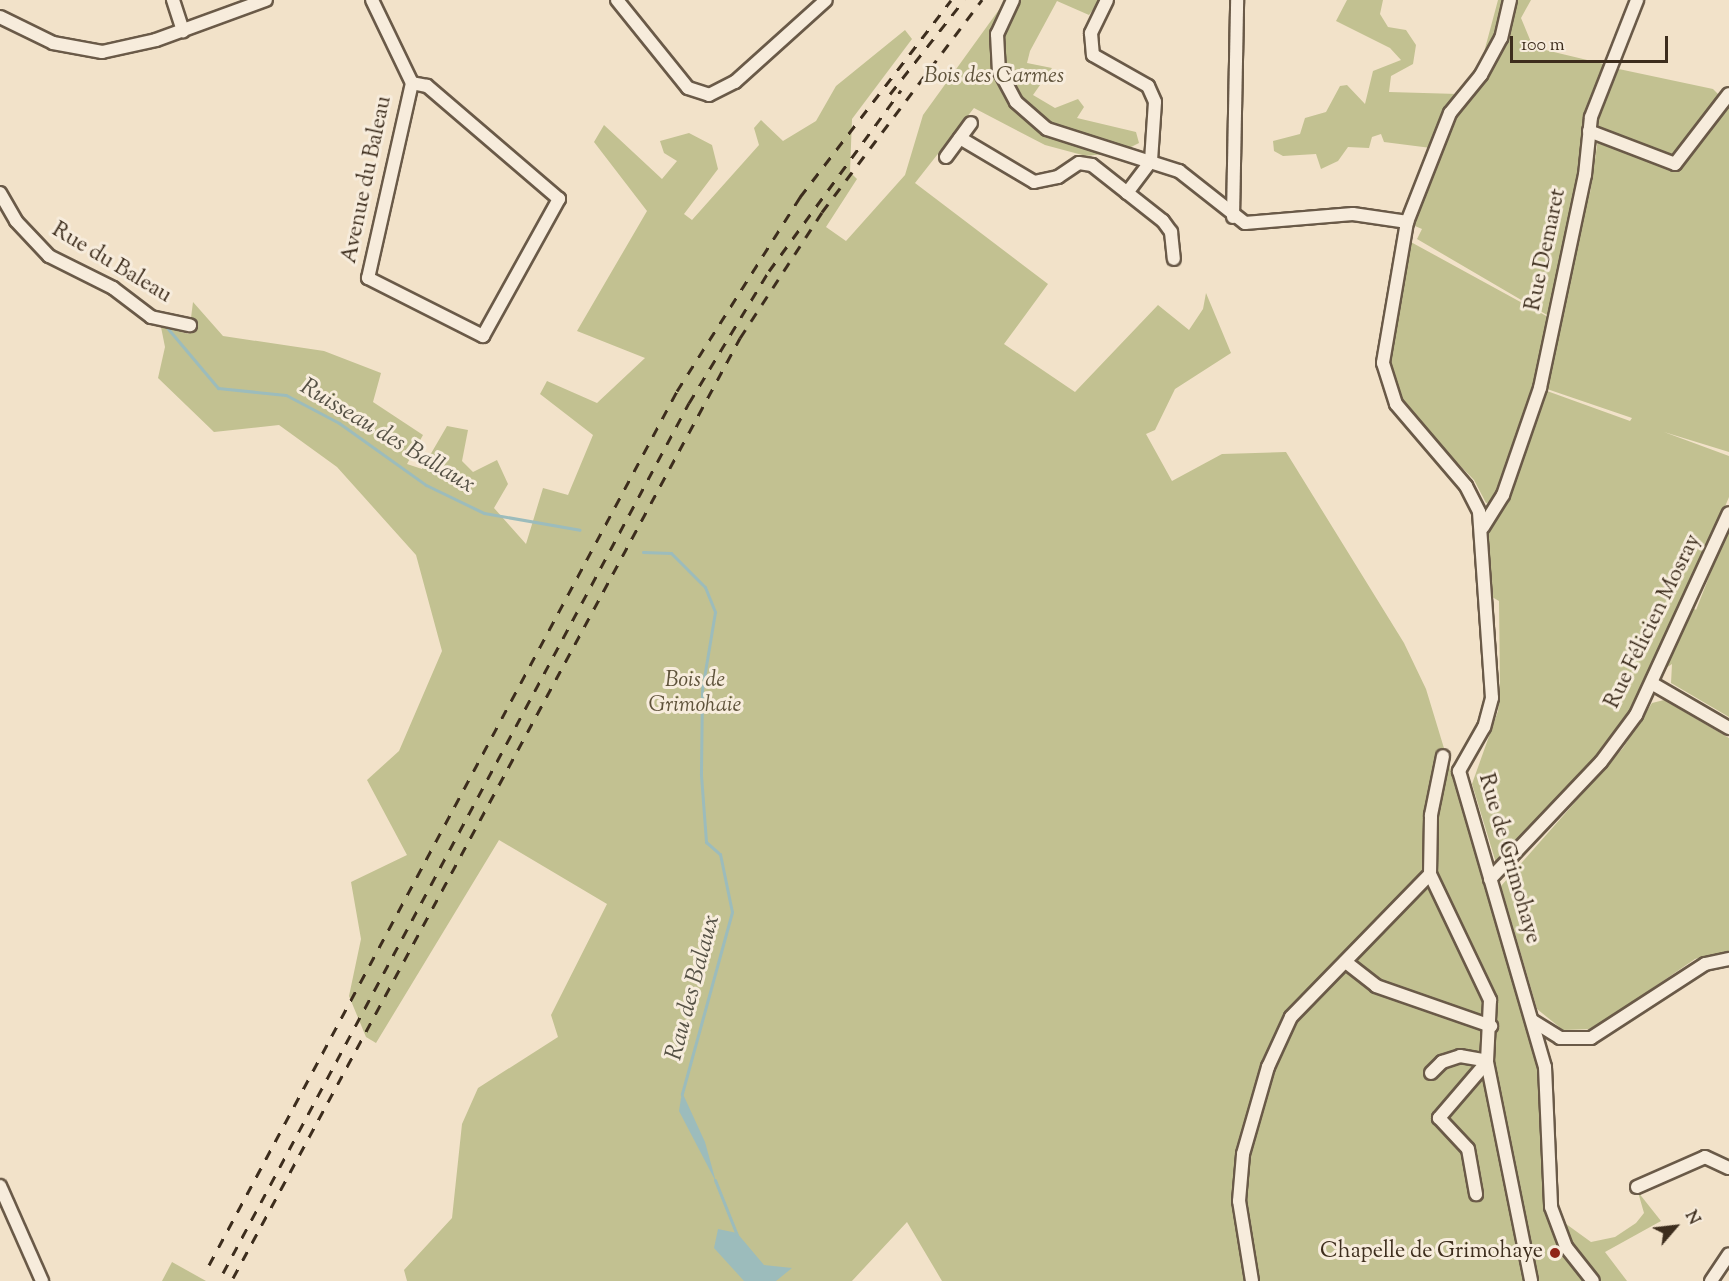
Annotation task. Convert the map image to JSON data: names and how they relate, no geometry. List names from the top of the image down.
{
  "streets": {
    "street": [
      "Avenue du Baleau",
      "Rue Demaret",
      "Rue du Baleau",
      "Rue Félicien Mosray",
      "Rue de Grimohaye"
    ]
  },
  "crossings": [
    ["Rue Demaret", "Rue de Grimohaye"],
    ["Rue Félicien Mosray", "Rue de Grimohaye"]
  ],
  "water": ["Ruisseau des Ballaux", "Rau des Balaux"],
  "parks": ["Bois des Carmes", "Bois de Grimohaie"],
  "places": ["Chapelle de Grimohaye"],
  "scale_bar": "100 m",
  "north": "top right"
}
